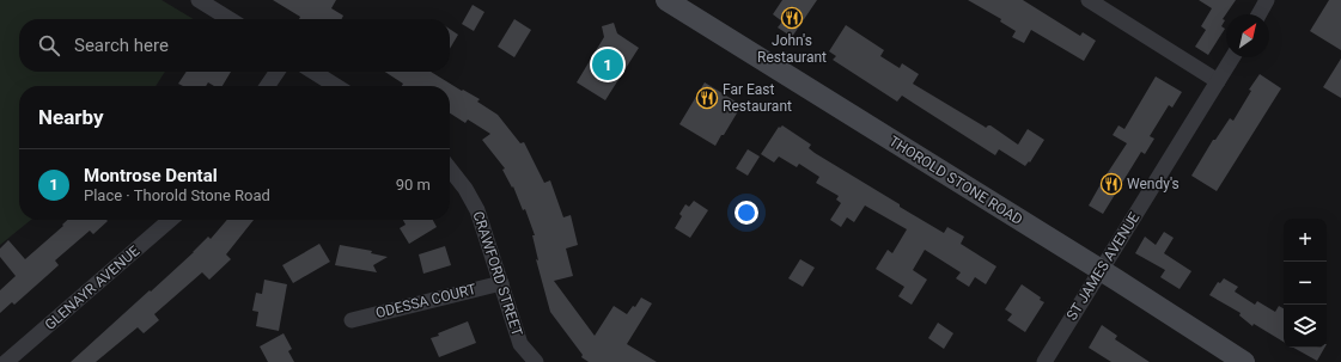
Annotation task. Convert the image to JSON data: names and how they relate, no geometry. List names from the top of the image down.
{
  "streets": {
    "main road": ["THOROLD STONE ROAD"],
    "street": [
      "ST JAMES AVENUE",
      "CRAWFORD STREET",
      "GLENAYR AVENUE",
      "ODESSA COURT"
    ]
  },
  "crossings": [
    ["THOROLD STONE ROAD", "ST JAMES AVENUE"],
    ["CRAWFORD STREET", "ODESSA COURT"]
  ],
  "places": {
    "restaurant": ["John's Restaurant", "Far East Restaurant", "Wendy's"]
  },
  "north": "top right",
  "page": {
    "search": "Search here",
    "pins": "1",
    "heading": "Nearby",
    "list": [
      {
        "mark": "1",
        "name": "Montrose Dental",
        "note": "Place · Thorold Stone Road",
        "value": "90 m"
      }
    ],
    "map_buttons": ["+", "−"]
  }
}
